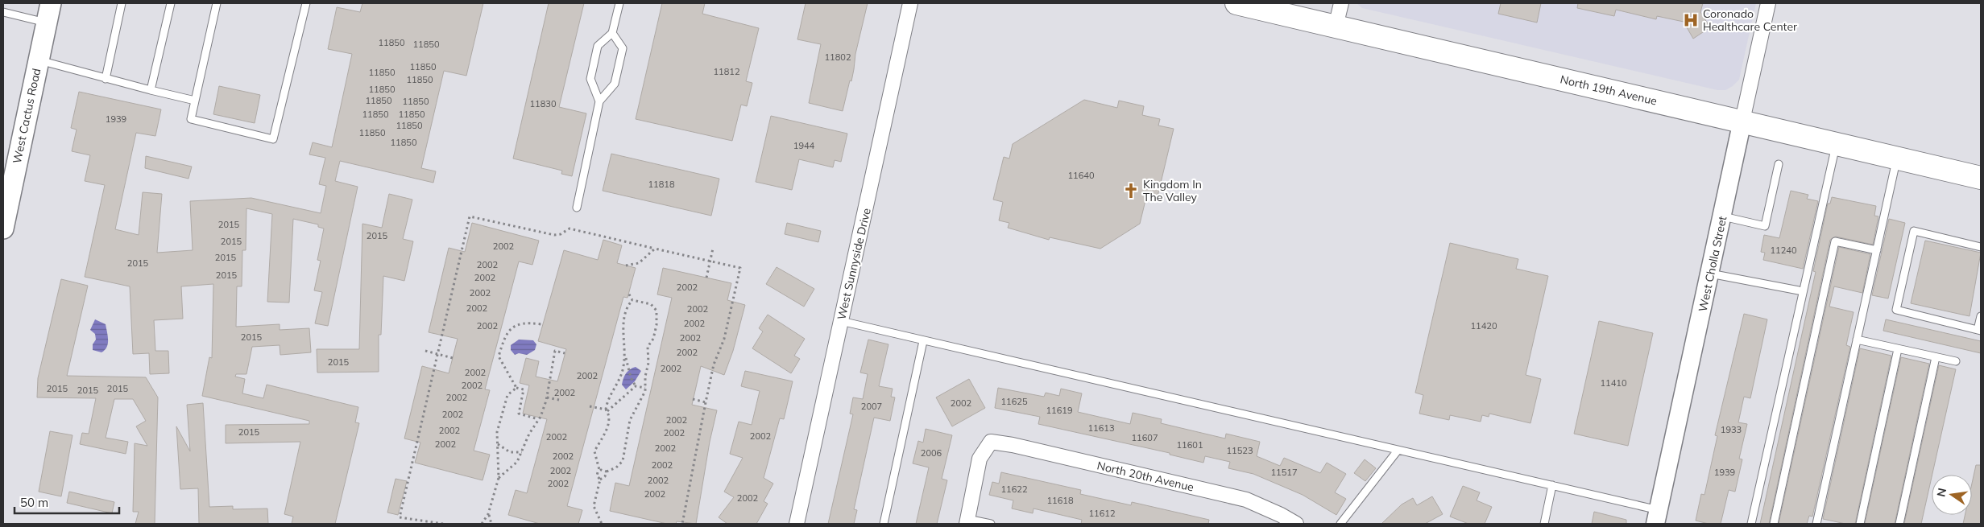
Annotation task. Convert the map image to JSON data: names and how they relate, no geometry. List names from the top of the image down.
{
  "streets": {
    "main road": ["North 19th Avenue", "West Cactus Road"],
    "street": ["West Sunnyside Drive", "West Cholla Street", "North 20th Avenue"]
  },
  "crossings": [
    ["North 19th Avenue", "West Cholla Street"]
  ],
  "places": {
    "hospital": ["Coronado Healthcare Center"],
    "church": ["Kingdom In The Valley"]
  },
  "house_numbers": [
    "11850",
    "11850",
    "11802",
    "11850",
    "11812",
    "11850",
    "11850",
    "11850",
    "11850",
    "11850",
    "11830",
    "11850",
    "11850",
    "1939",
    "11850",
    "11850",
    "11850",
    "1944",
    "11640",
    "11818",
    "2015",
    "2015",
    "2015",
    "2002",
    "11240",
    "2015",
    "2015",
    "2002",
    "2015",
    "2002",
    "2002",
    "2002",
    "2002",
    "2002",
    "2002",
    "2002",
    "11420",
    "2015",
    "2002",
    "2002",
    "2015",
    "2002",
    "2002",
    "2002",
    "11410",
    "2002",
    "2015",
    "2015",
    "2015",
    "2002",
    "2002",
    "11625",
    "2002",
    "2007",
    "11619",
    "2002",
    "2002",
    "11613",
    "1933",
    "2002",
    "2015",
    "2002",
    "2002",
    "2002",
    "11607",
    "2002",
    "11601",
    "2002",
    "11523",
    "2006",
    "2002",
    "2002",
    "2002",
    "11517",
    "1939",
    "2002",
    "2002",
    "11622",
    "2002",
    "2002",
    "11618",
    "11612"
  ],
  "scale_bar": "50 m",
  "north": "left"
}
